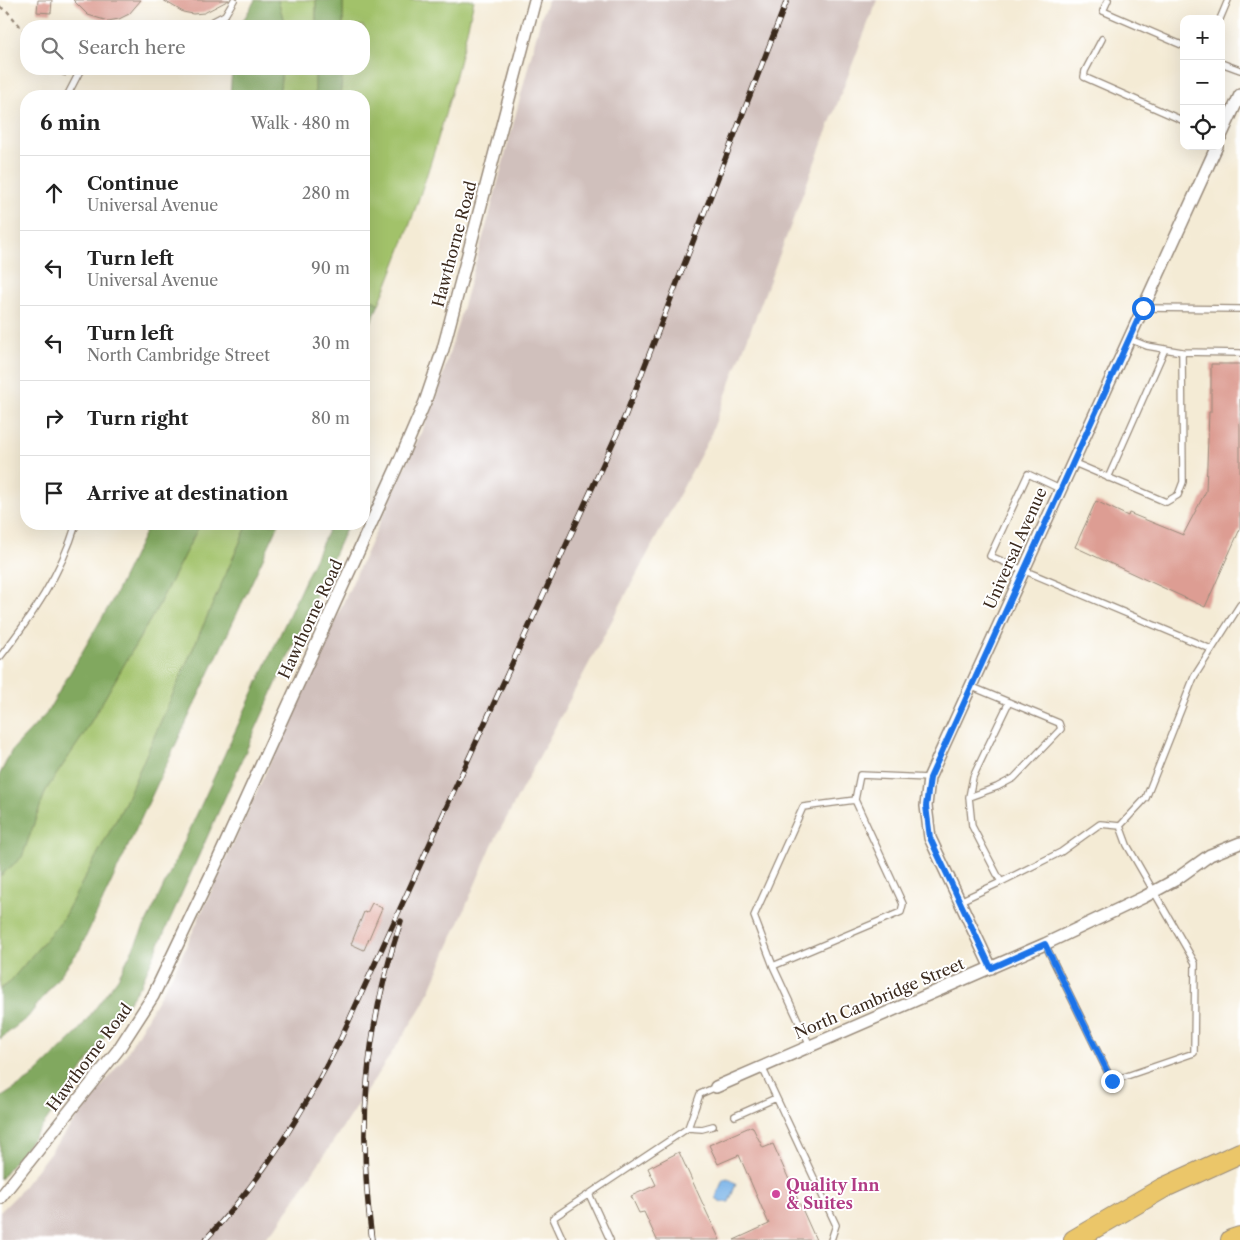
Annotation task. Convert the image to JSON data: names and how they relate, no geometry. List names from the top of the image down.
{
  "streets": {
    "street": ["Hawthorne Road", "Universal Avenue", "North Cambridge Street"]
  },
  "crossings": [
    ["Universal Avenue", "North Cambridge Street"]
  ],
  "places": ["Quality Inn & Suites"],
  "page": {
    "map_buttons": ["+", "−"],
    "search": "Search here",
    "heading": ["6 min", "Walk · 480 m"],
    "list": [
      ["Continue", "Universal Avenue", "280 m"],
      ["Turn left", "Universal Avenue", "90 m"],
      ["Turn left", "North Cambridge Street", "30 m"],
      ["Turn right", "80 m"],
      "Arrive at destination"
    ]
  }
}
